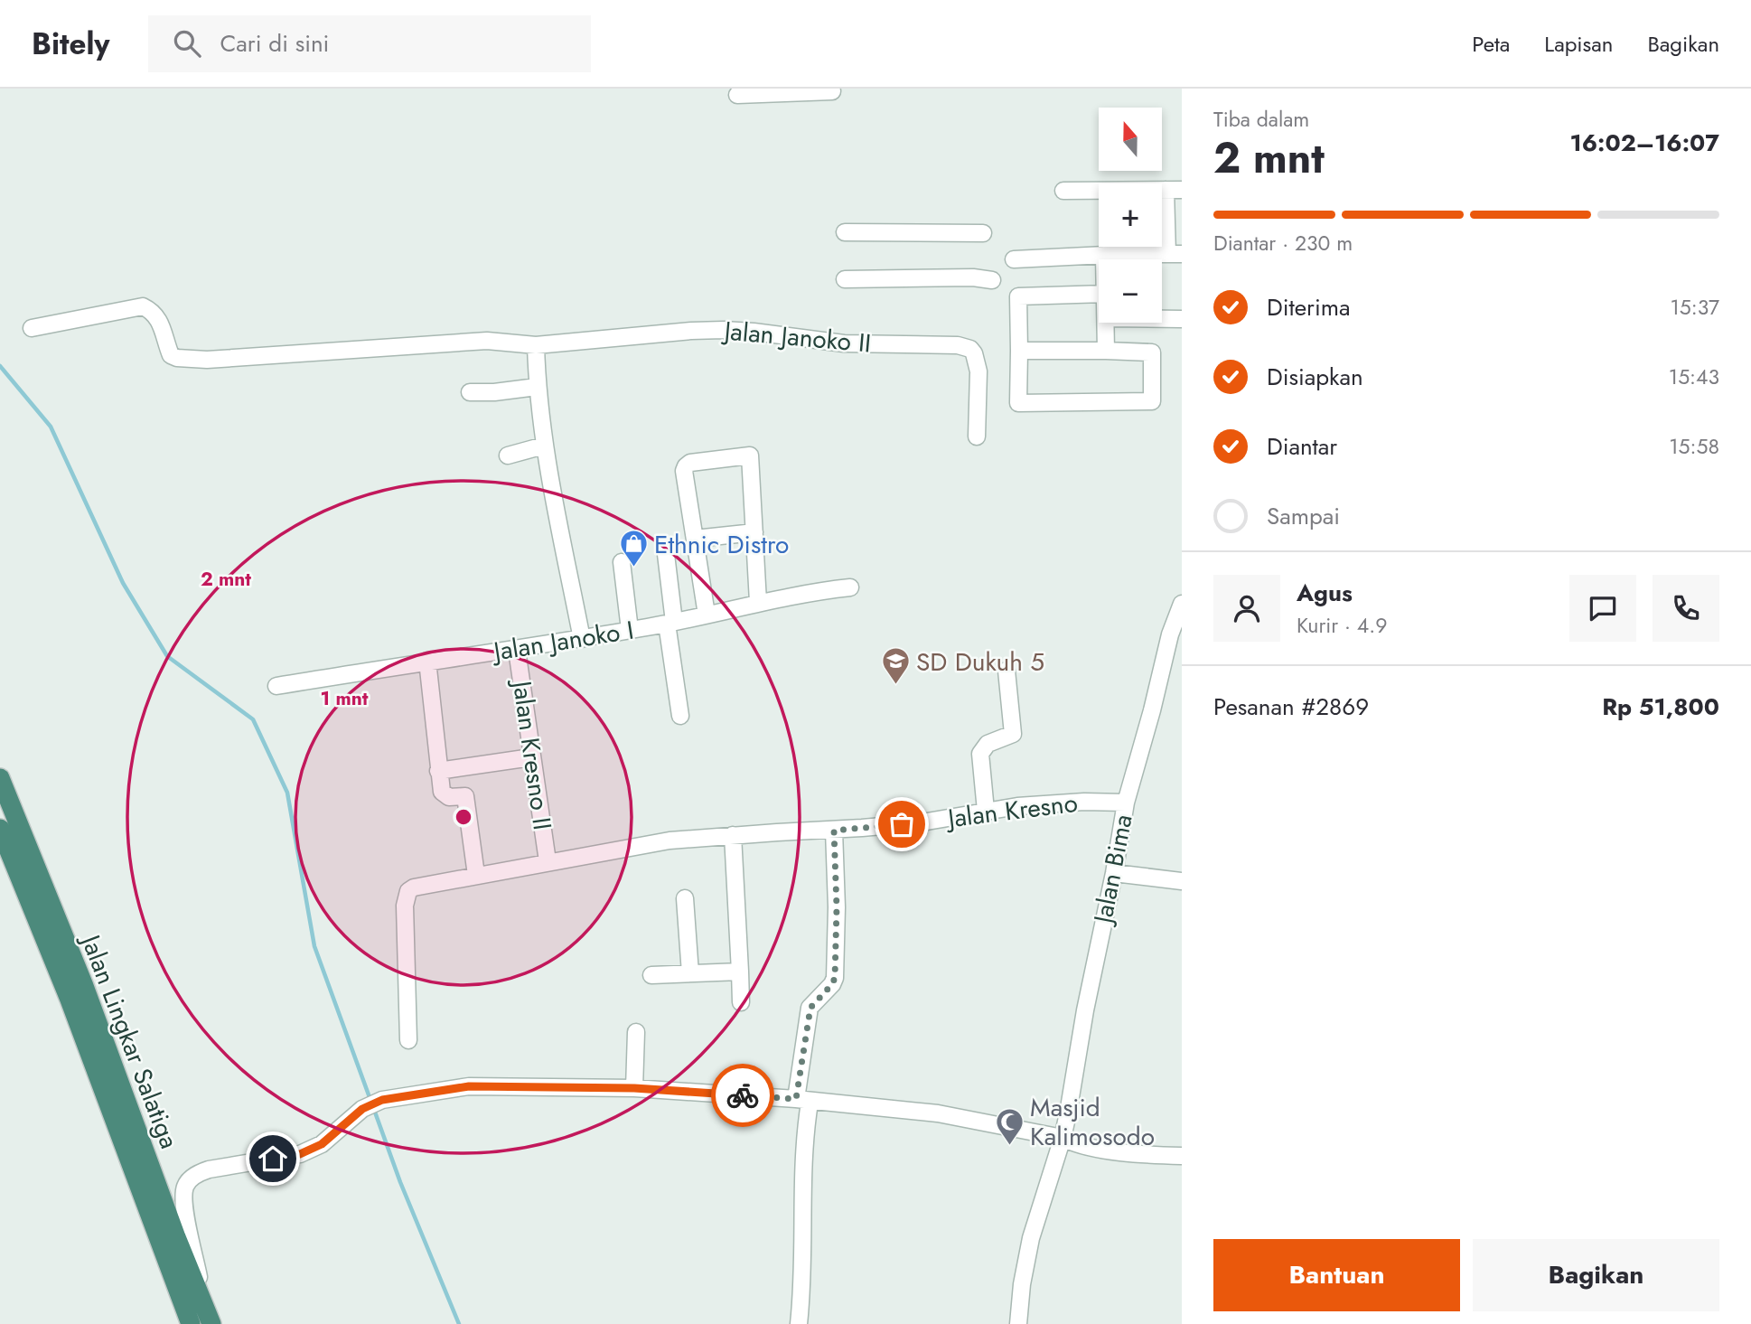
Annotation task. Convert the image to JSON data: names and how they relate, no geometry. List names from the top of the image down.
{
  "streets": {
    "highway": ["Jalan Lingkar Salatiga"],
    "street": [
      "Jalan Janoko II",
      "Jalan Janoko I",
      "Jalan Kresno II",
      "Jalan Kresno",
      "Jalan Bima"
    ]
  },
  "crossings": [
    ["Jalan Janoko I", "Jalan Kresno II"],
    ["Jalan Kresno II", "Jalan Kresno"],
    ["Jalan Kresno", "Jalan Bima"]
  ],
  "places": {
    "shop": ["Ethnic Distro"],
    "school or university": ["SD Dukuh 5"],
    "mosque": ["Masjid Kalimosodo"]
  },
  "north": "top",
  "page": {
    "header": "Bitely",
    "search": "Cari di sini",
    "nav": ["Peta", "Lapisan", "Bagikan"],
    "heading": ["2 mnt", "Tiba dalam", "16:02–16:07"],
    "panel": [
      "Agus",
      "Kurir · 4.9",
      "Pesanan #2869",
      "Rp 51,800"
    ],
    "map_buttons": ["+", "−"],
    "bar": "Diantar · 230 m",
    "list": [
      ["Diterima", "15:37"],
      ["Disiapkan", "15:43"],
      ["Diantar", "15:58"],
      "Sampai"
    ],
    "buttons": ["Bantuan", "Bagikan"]
  },
  "rings": ["2 mnt", "1 mnt"]
}
